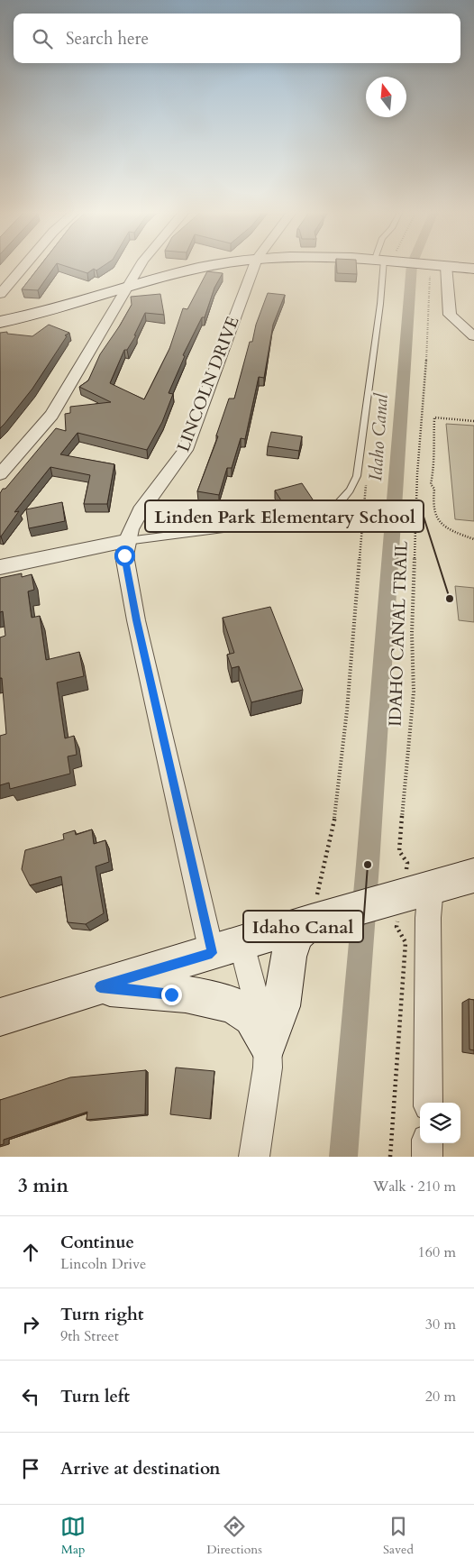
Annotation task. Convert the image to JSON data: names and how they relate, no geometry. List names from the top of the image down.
{
  "streets": {
    "street": ["LINCOLN DRIVE"],
    "path": ["IDAHO CANAL TRAIL"]
  },
  "water": ["Idaho Canal"],
  "places": ["Linden Park Elementary School", "Idaho Canal"],
  "north": "top",
  "page": {
    "search": "Search here",
    "heading": ["3 min", "Walk · 210 m"],
    "list": [
      ["Continue", "Lincoln Drive", "160 m"],
      ["Turn right", "9th Street", "30 m"],
      ["Turn left", "20 m"],
      "Arrive at destination"
    ],
    "nav": ["Map", "Directions", "Saved"]
  }
}
